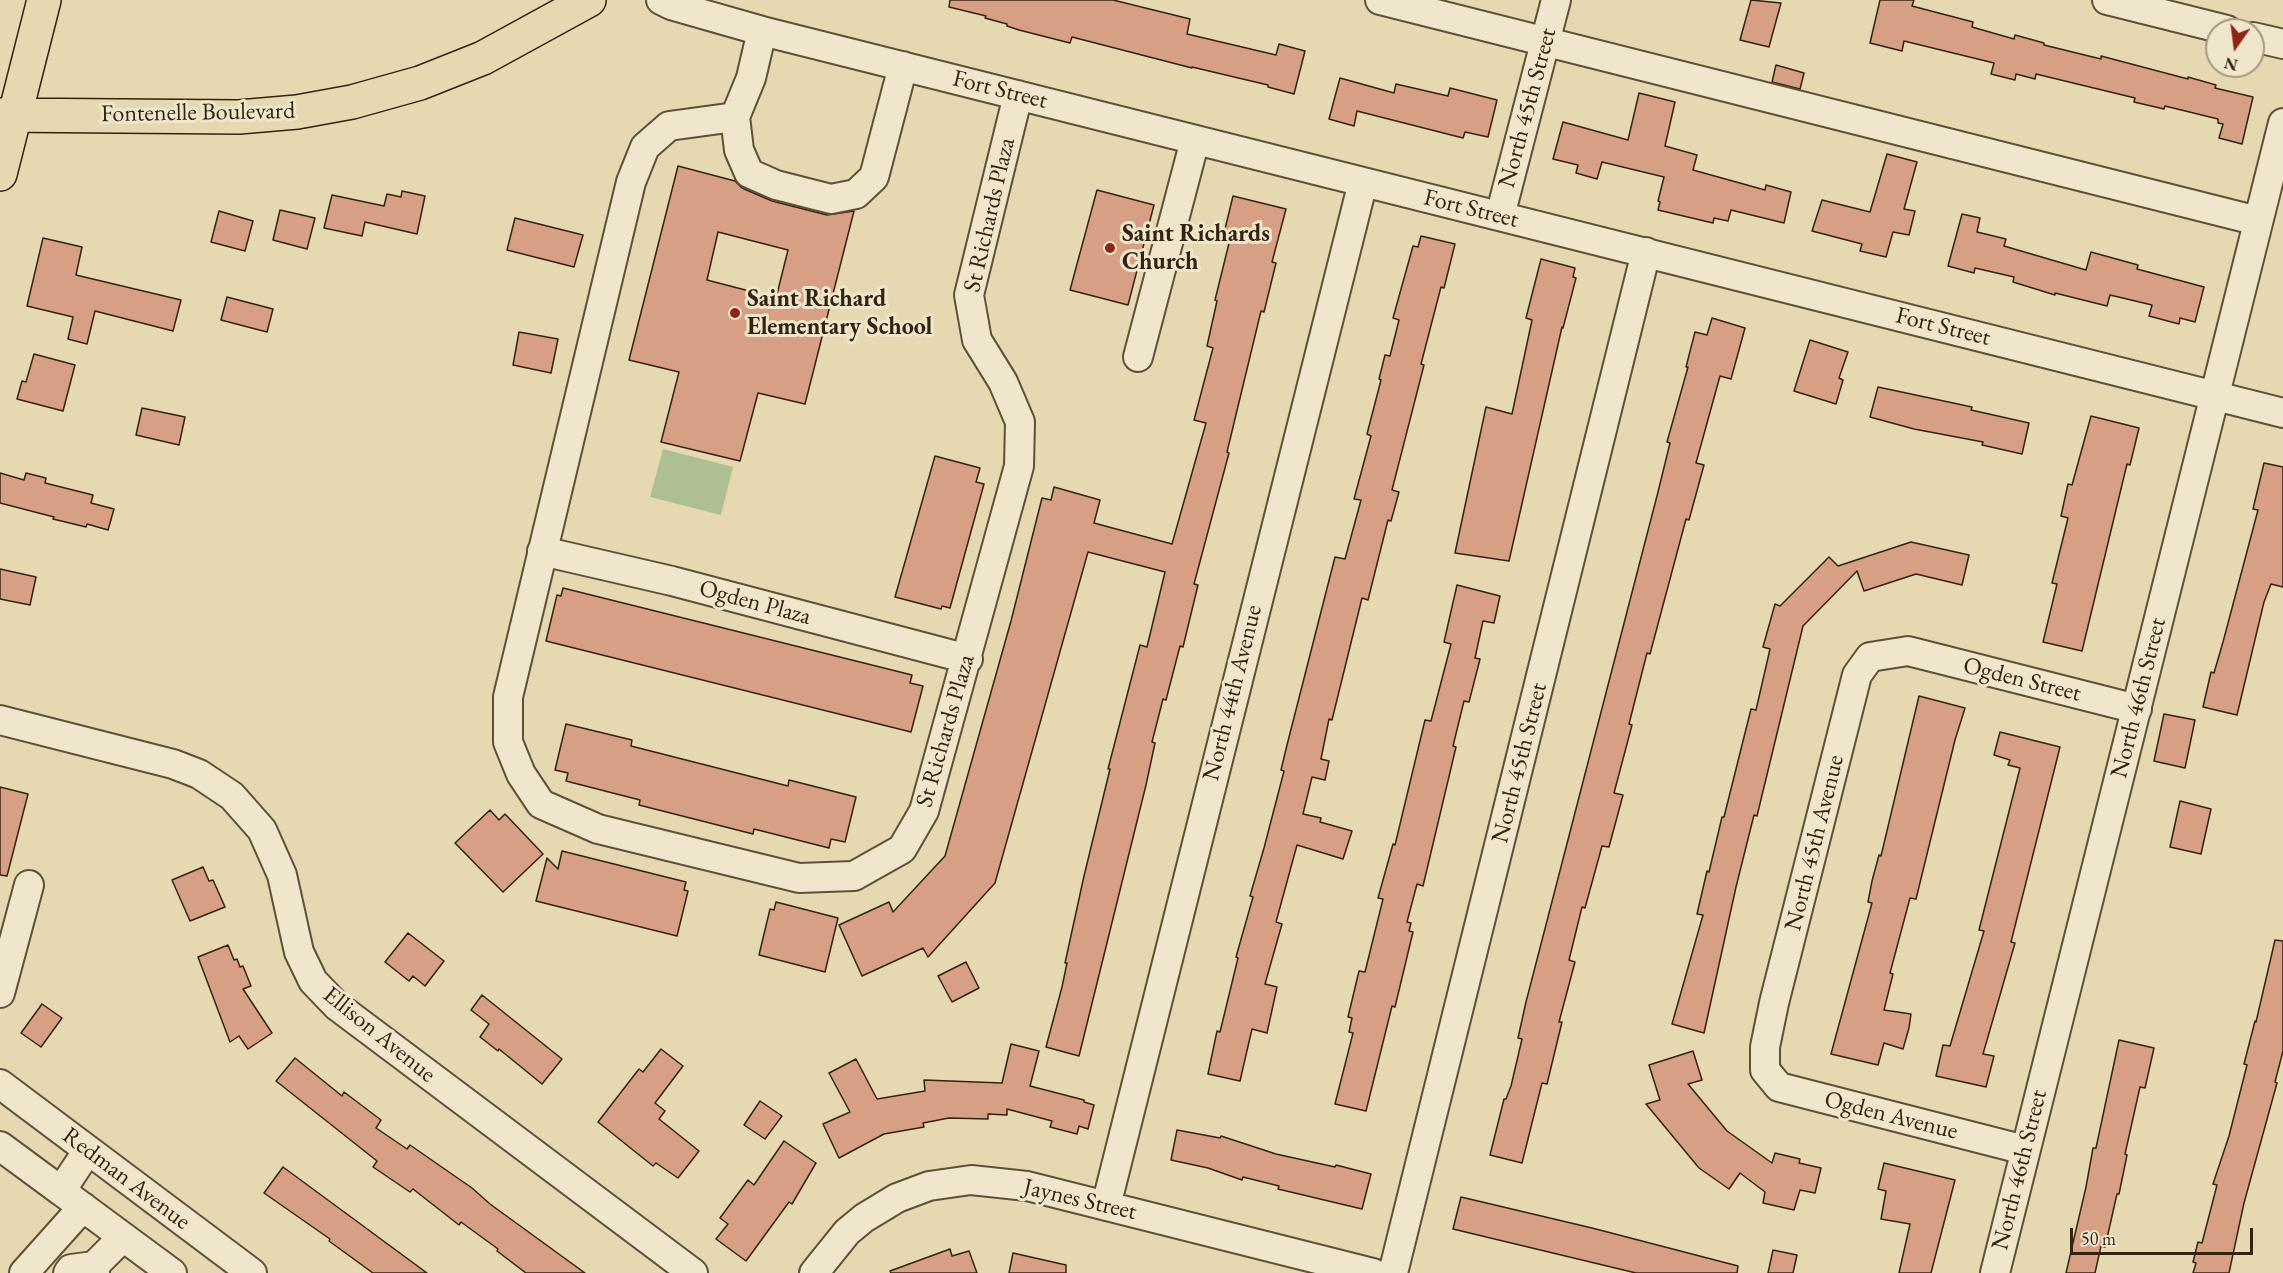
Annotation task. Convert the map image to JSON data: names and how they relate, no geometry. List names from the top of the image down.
{
  "streets": {
    "main road": ["Fontenelle Boulevard"],
    "street": [
      "Fort Street",
      "North 45th Street",
      "St Richards Plaza",
      "Ogden Plaza",
      "Ogden Street",
      "North 44th Avenue",
      "North 46th Street",
      "North 45th Avenue",
      "Ellison Avenue",
      "Ogden Avenue",
      "Redman Avenue",
      "Jaynes Street"
    ]
  },
  "crossings": [
    ["Fort Street", "North 45th Street"],
    ["Fort Street", "St Richards Plaza"],
    ["Fort Street", "North 44th Avenue"],
    ["Fort Street", "North 46th Street"],
    ["St Richards Plaza", "Ogden Plaza"],
    ["Ogden Street", "North 46th Street"],
    ["Ogden Street", "North 45th Avenue"],
    ["North 44th Avenue", "Jaynes Street"],
    ["North 46th Street", "Ogden Avenue"],
    ["North 45th Avenue", "Ogden Avenue"]
  ],
  "places": ["Saint Richards Church", "Saint Richard Elementary School"],
  "scale_bar": "50 m",
  "north": "bottom"
}
